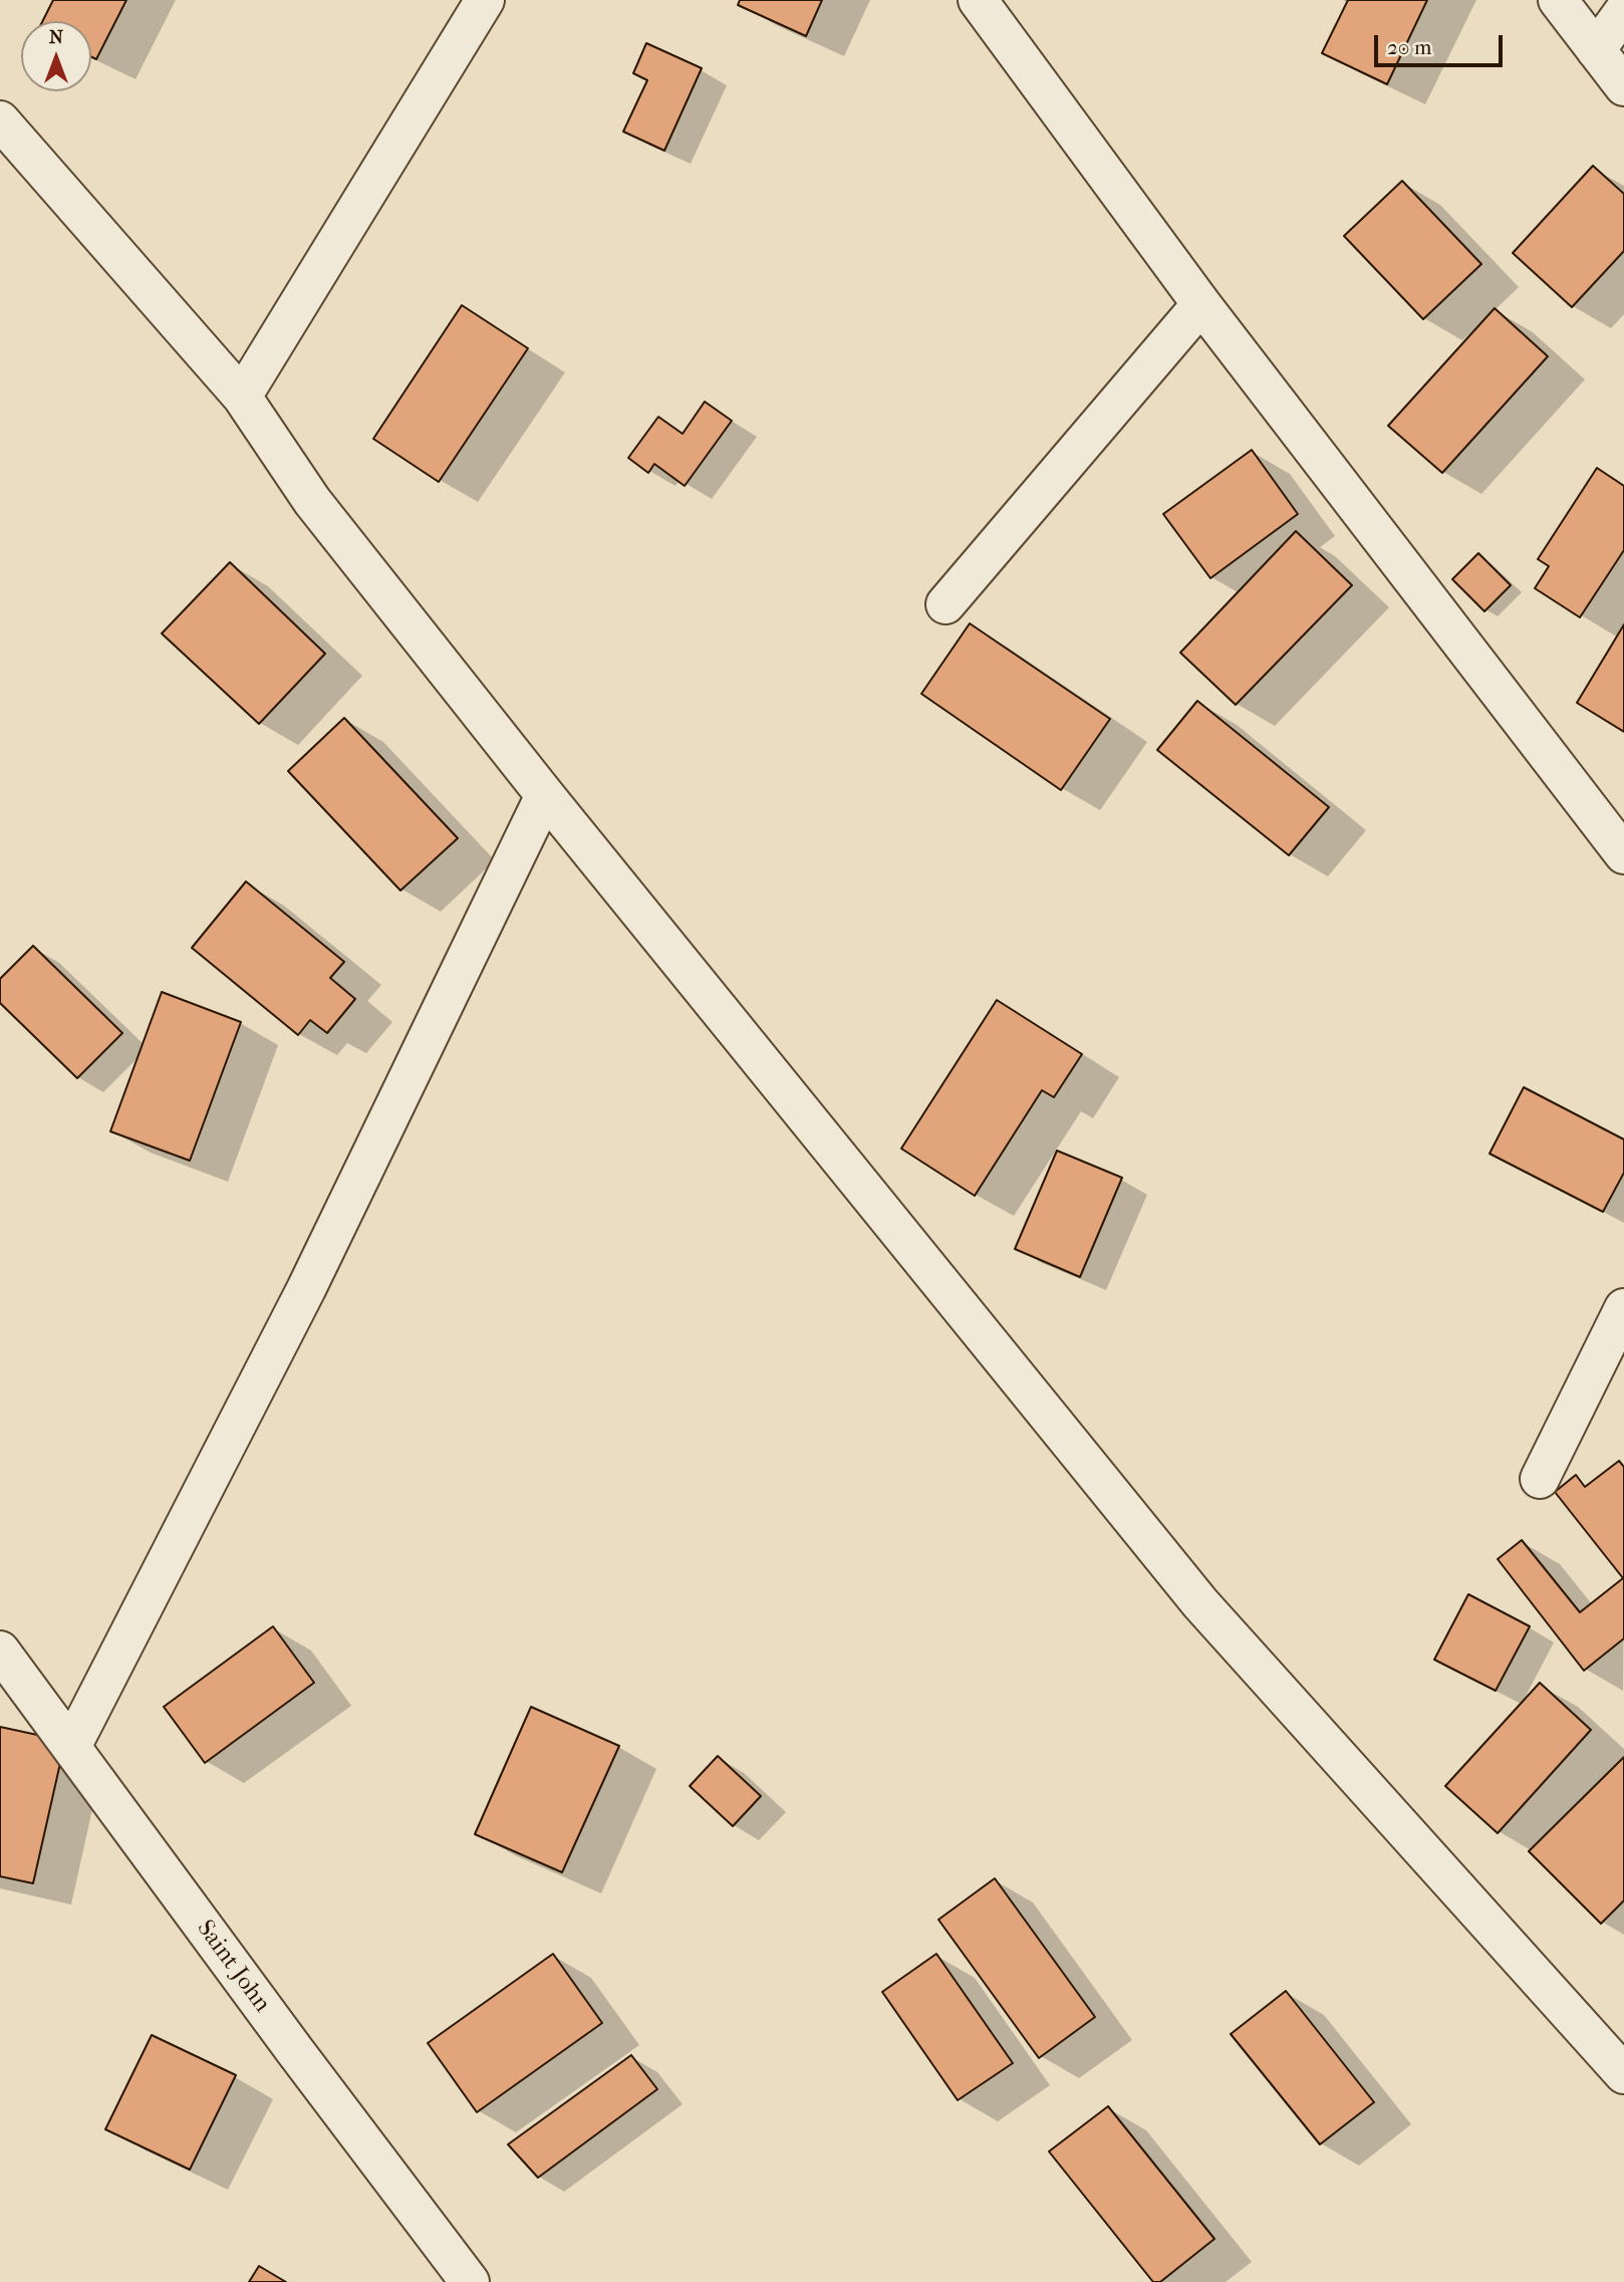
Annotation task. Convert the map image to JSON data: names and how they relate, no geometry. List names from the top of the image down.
{
  "streets": {
    "street": ["Saint John"]
  },
  "scale_bar": "20 m",
  "north": "top"
}
